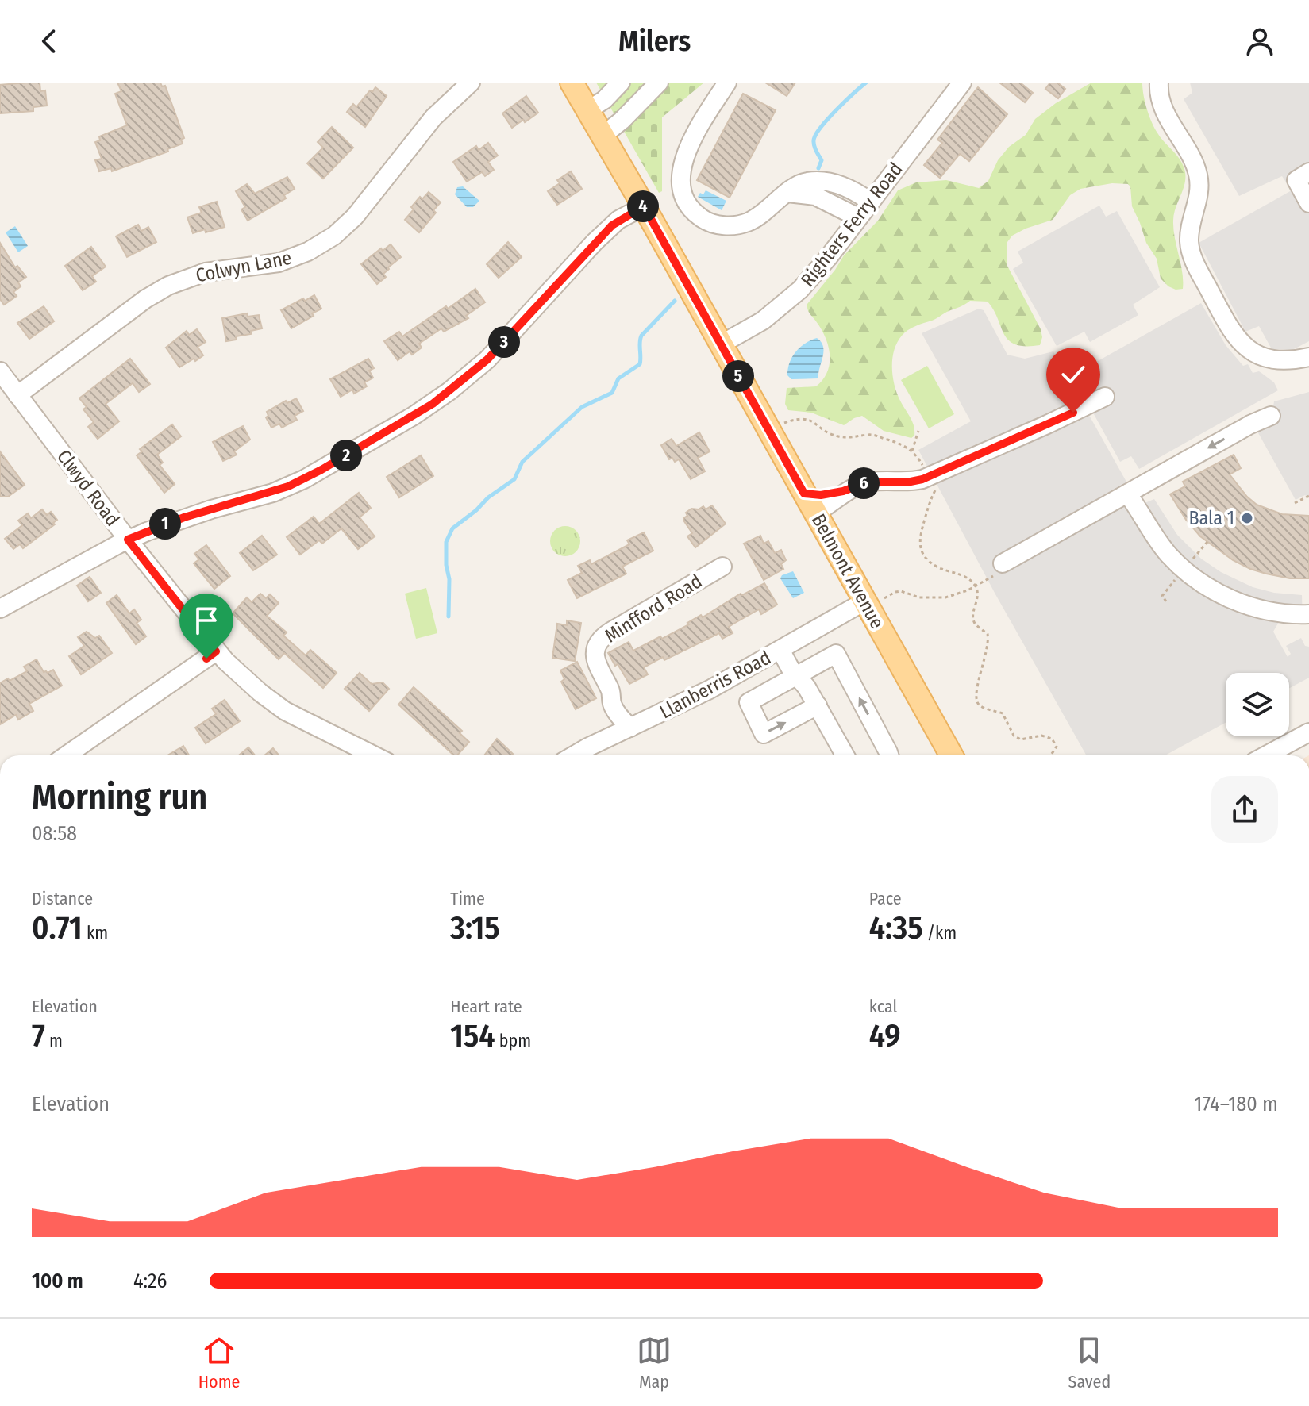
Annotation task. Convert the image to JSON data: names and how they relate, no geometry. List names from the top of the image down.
{
  "streets": {
    "main road": ["Belmont Avenue"],
    "street": [
      "Righters Ferry Road",
      "Colwyn Lane",
      "Clwyd Road",
      "Minfford Road",
      "Llanberris Road"
    ]
  },
  "crossings": [
    ["Righters Ferry Road", "Belmont Avenue"],
    ["Colwyn Lane", "Clwyd Road"],
    ["Belmont Avenue", "Llanberris Road"],
    ["Minfford Road", "Llanberris Road"]
  ],
  "places": ["Bala 1"],
  "page": {
    "header": "Milers",
    "pins": [
      "4",
      "3",
      "5",
      "2",
      "6",
      "1"
    ],
    "heading": ["Morning run", "08:58"],
    "stats": [
      ["Distance", "0.71 km"],
      ["Time", "3:15"],
      ["Pace", "4:35 /km"],
      ["Elevation", "7 m"],
      ["Heart rate", "154 bpm"],
      ["kcal", "49"]
    ],
    "chart": ["Elevation", "174–180 m"],
    "list": [
      {
        "name": "100 m",
        "note": "4:26"
      }
    ],
    "tabs": ["Home", "Map", "Saved"]
  }
}
